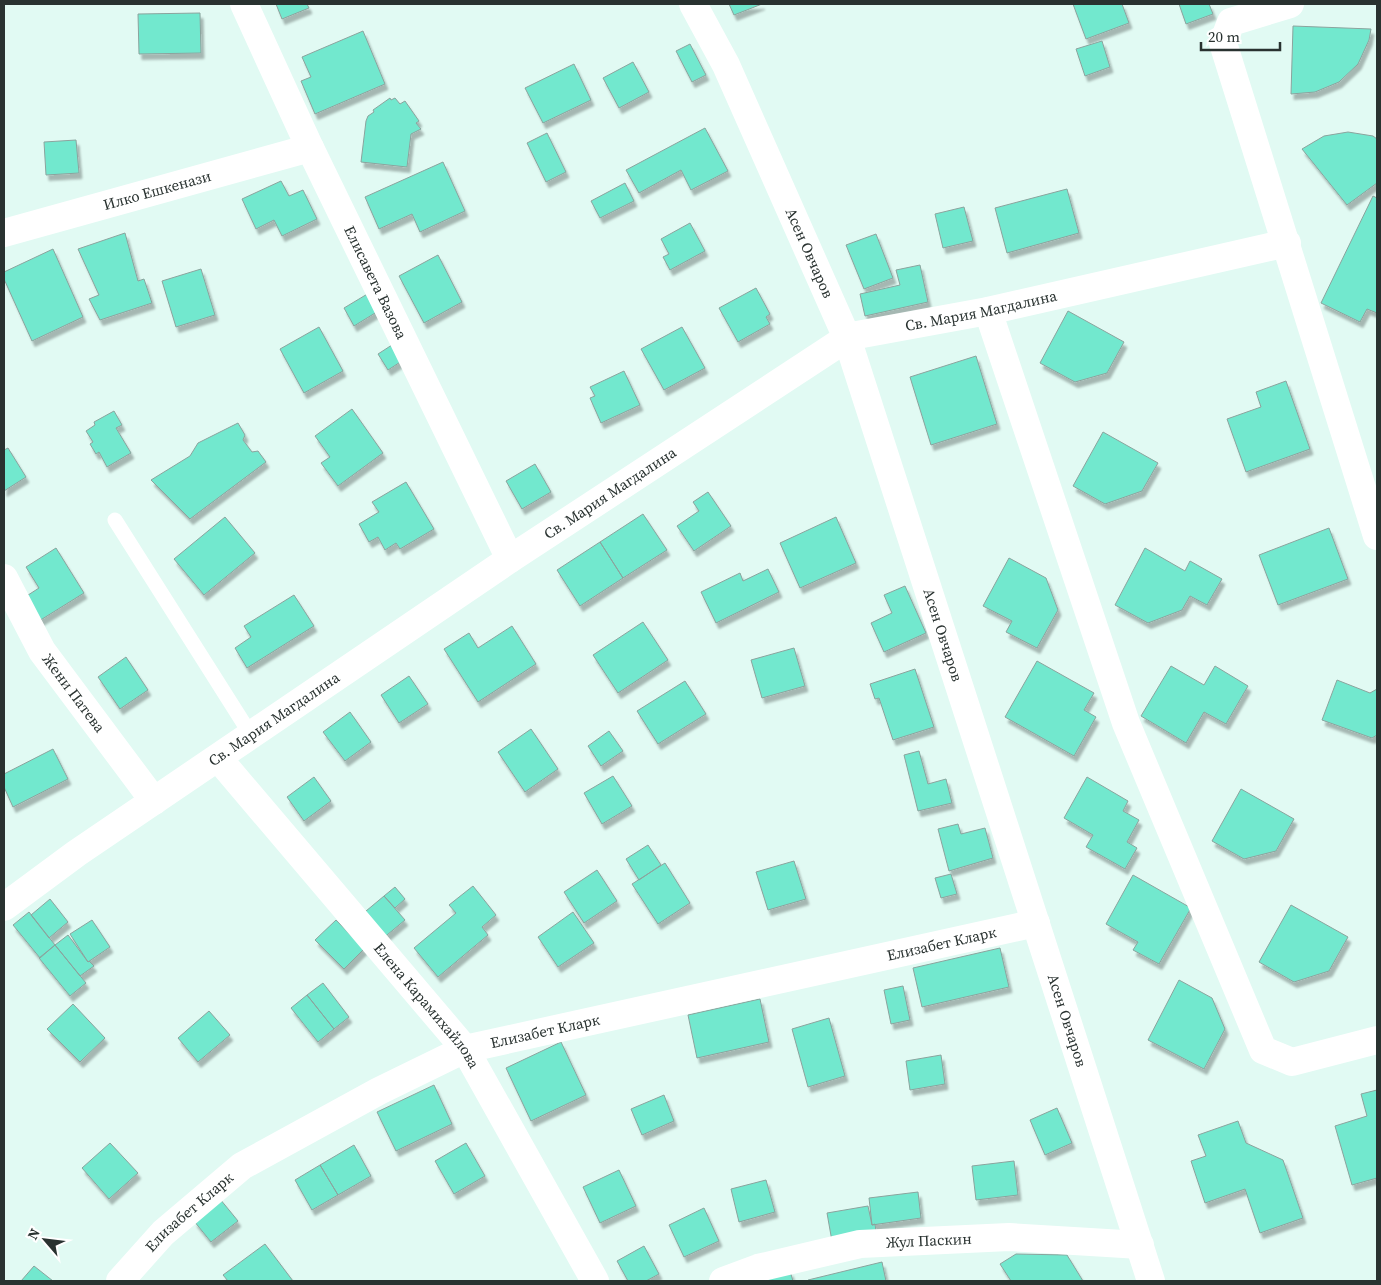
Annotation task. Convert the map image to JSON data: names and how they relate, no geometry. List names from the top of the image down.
{
  "streets": {
    "street": [
      "Илко Ешкенази",
      "Асен Овчаров",
      "Елисавета Вазова",
      "Св. Мария Магдалина",
      "Жени Патева",
      "Елизабет Кларк",
      "Елена Карамихайлова",
      "Жул Паскин"
    ]
  },
  "crossings": [
    ["Илко Ешкенази", "Елисавета Вазова"],
    ["Асен Овчаров", "Св. Мария Магдалина"],
    ["Асен Овчаров", "Елизабет Кларк"],
    ["Асен Овчаров", "Жул Паскин"],
    ["Елисавета Вазова", "Св. Мария Магдалина"],
    ["Св. Мария Магдалина", "Жени Патева"],
    ["Св. Мария Магдалина", "Елена Карамихайлова"],
    ["Елизабет Кларк", "Елена Карамихайлова"]
  ],
  "scale_bar": "20 m",
  "north": "top left"
}
